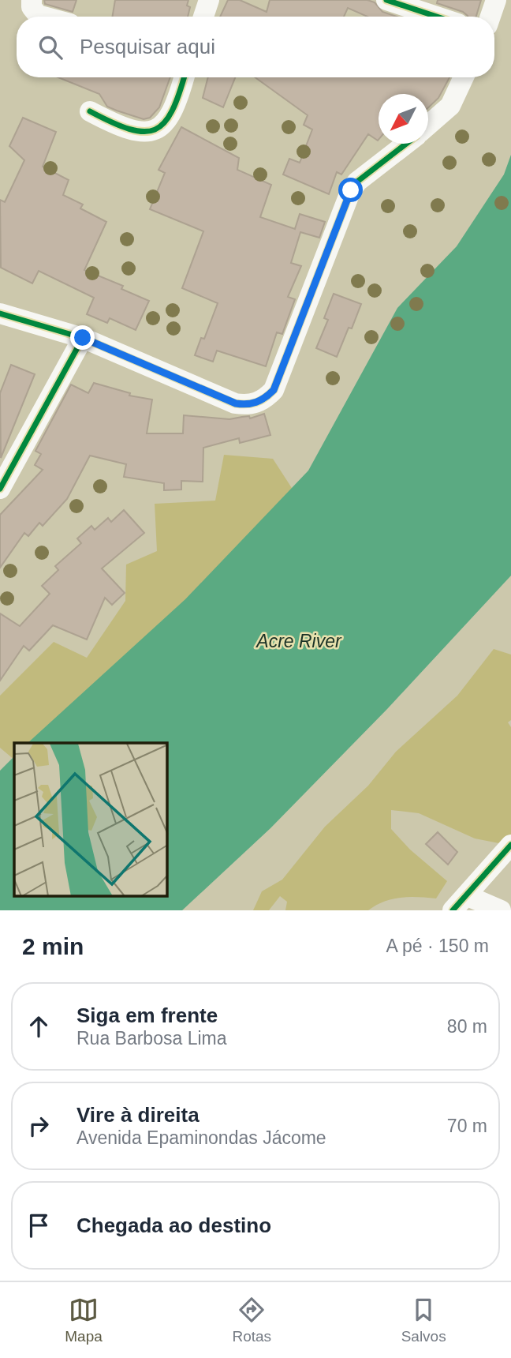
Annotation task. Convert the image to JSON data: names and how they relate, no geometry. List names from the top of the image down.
{
  "water": ["Acre River"],
  "north": "bottom left",
  "page": {
    "search": "Pesquisar aqui",
    "heading": ["2 min", "A pé · 150 m"],
    "list": [
      ["Siga em frente", "Rua Barbosa Lima", "80 m"],
      ["Vire à direita", "Avenida Epaminondas Jácome", "70 m"],
      "Chegada ao destino"
    ],
    "nav": ["Mapa", "Rotas", "Salvos"]
  }
}
